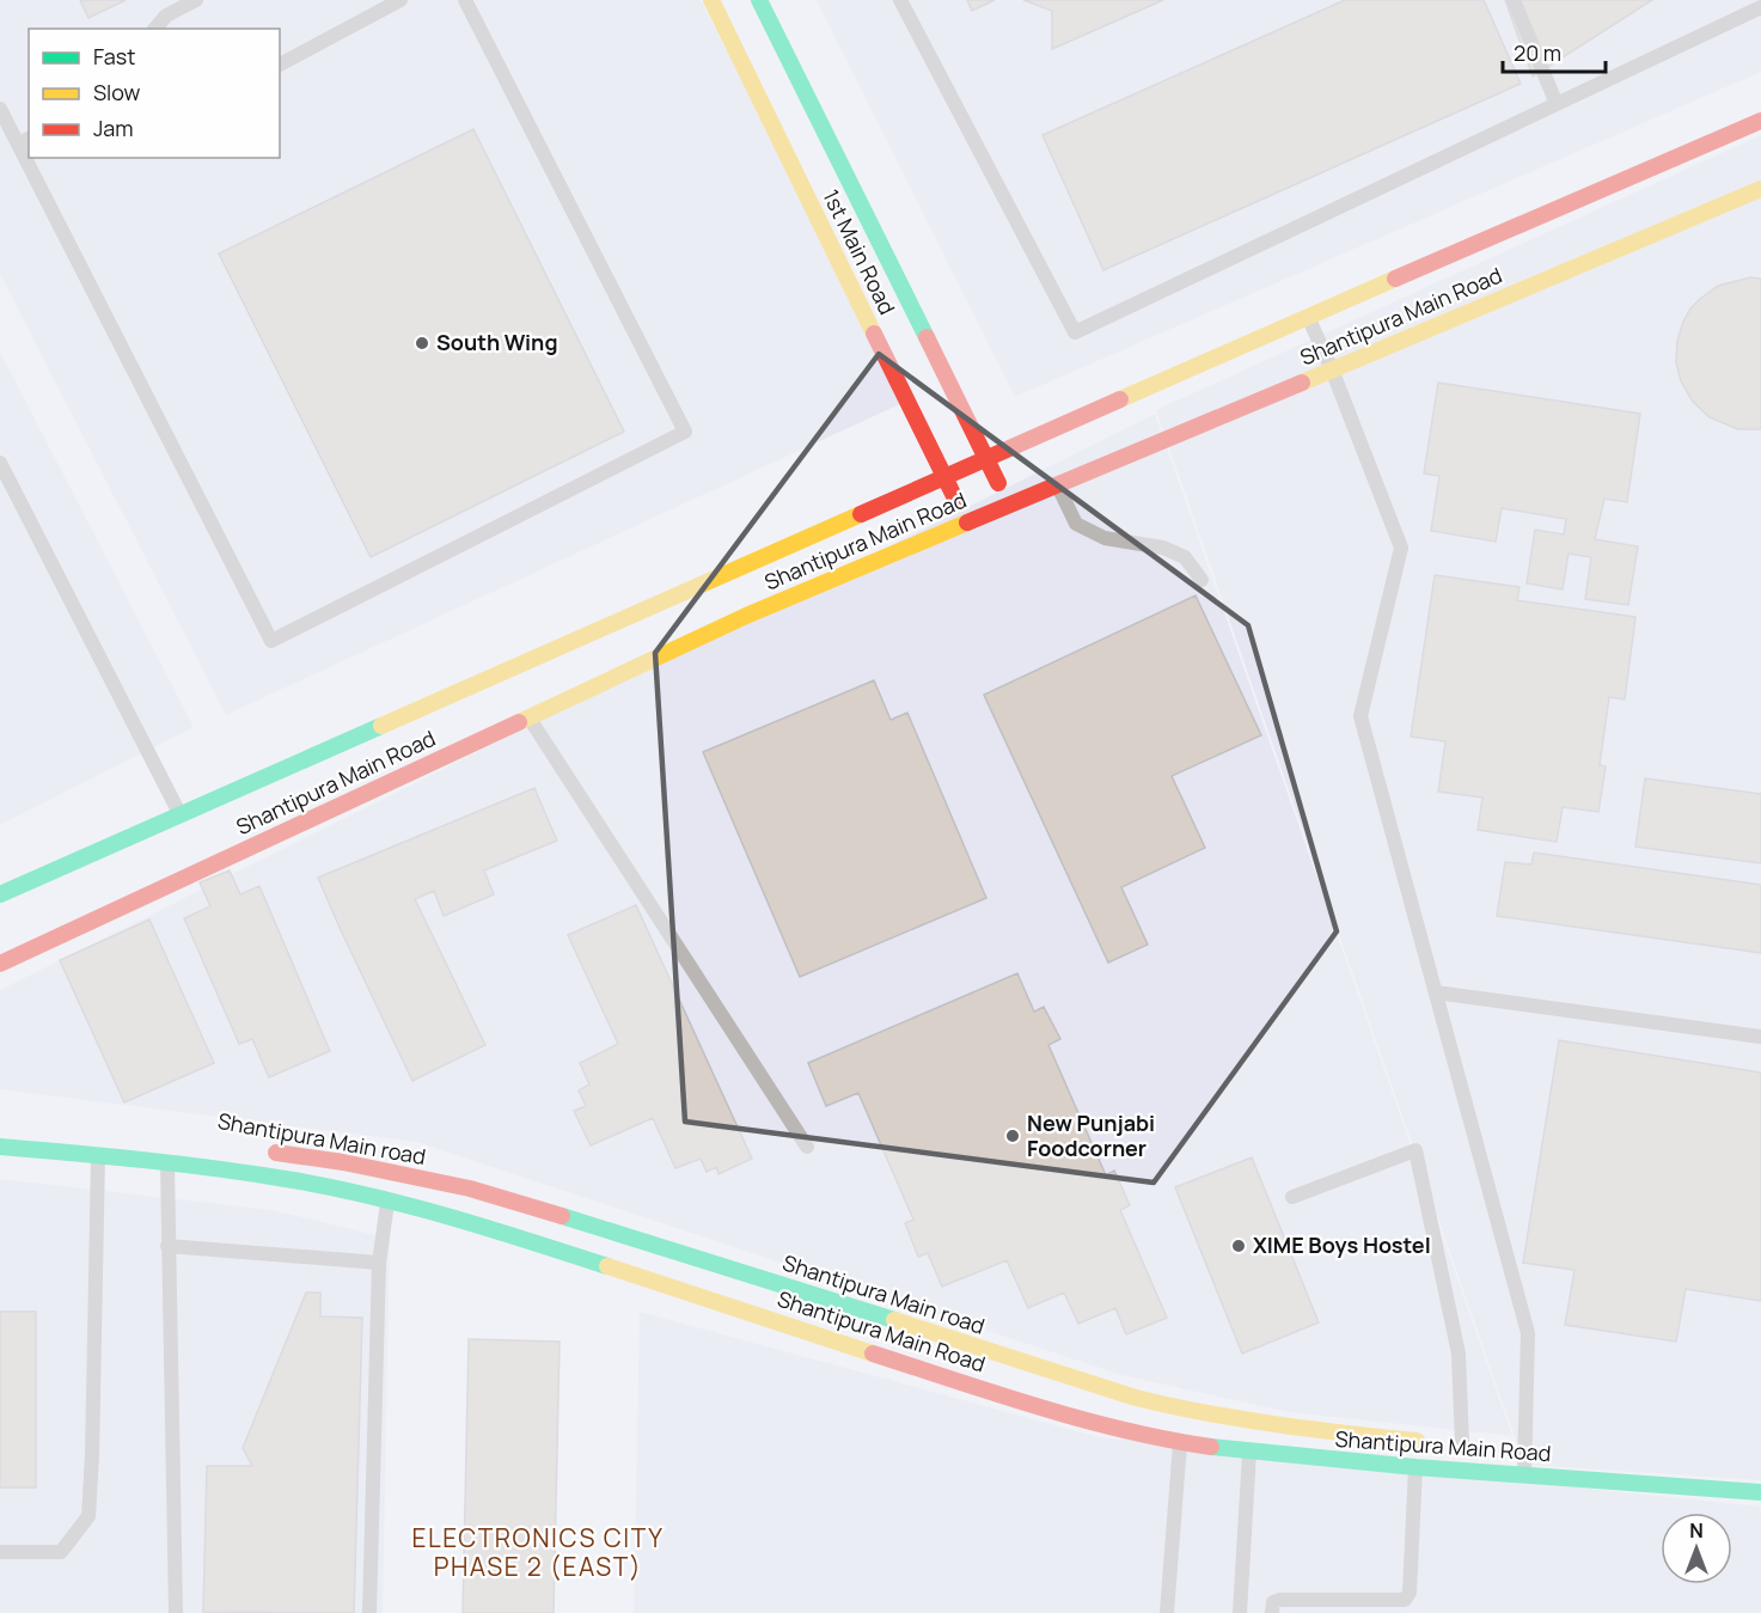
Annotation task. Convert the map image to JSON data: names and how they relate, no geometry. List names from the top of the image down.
{
  "streets": {
    "street": ["1st Main Road", "Shantipura Main Road", "Shantipura Main road"]
  },
  "crossings": [
    ["1st Main Road", "Shantipura Main Road"],
    ["Shantipura Main Road", "Shantipura Main road"]
  ],
  "districts": ["ELECTRONICS CITY PHASE 2 (EAST)"],
  "places": ["South Wing", "New Punjabi Foodcorner", "XIME Boys Hostel"],
  "legend": ["Fast", "Slow", "Jam"],
  "scale_bar": "20 m",
  "north": "top"
}
